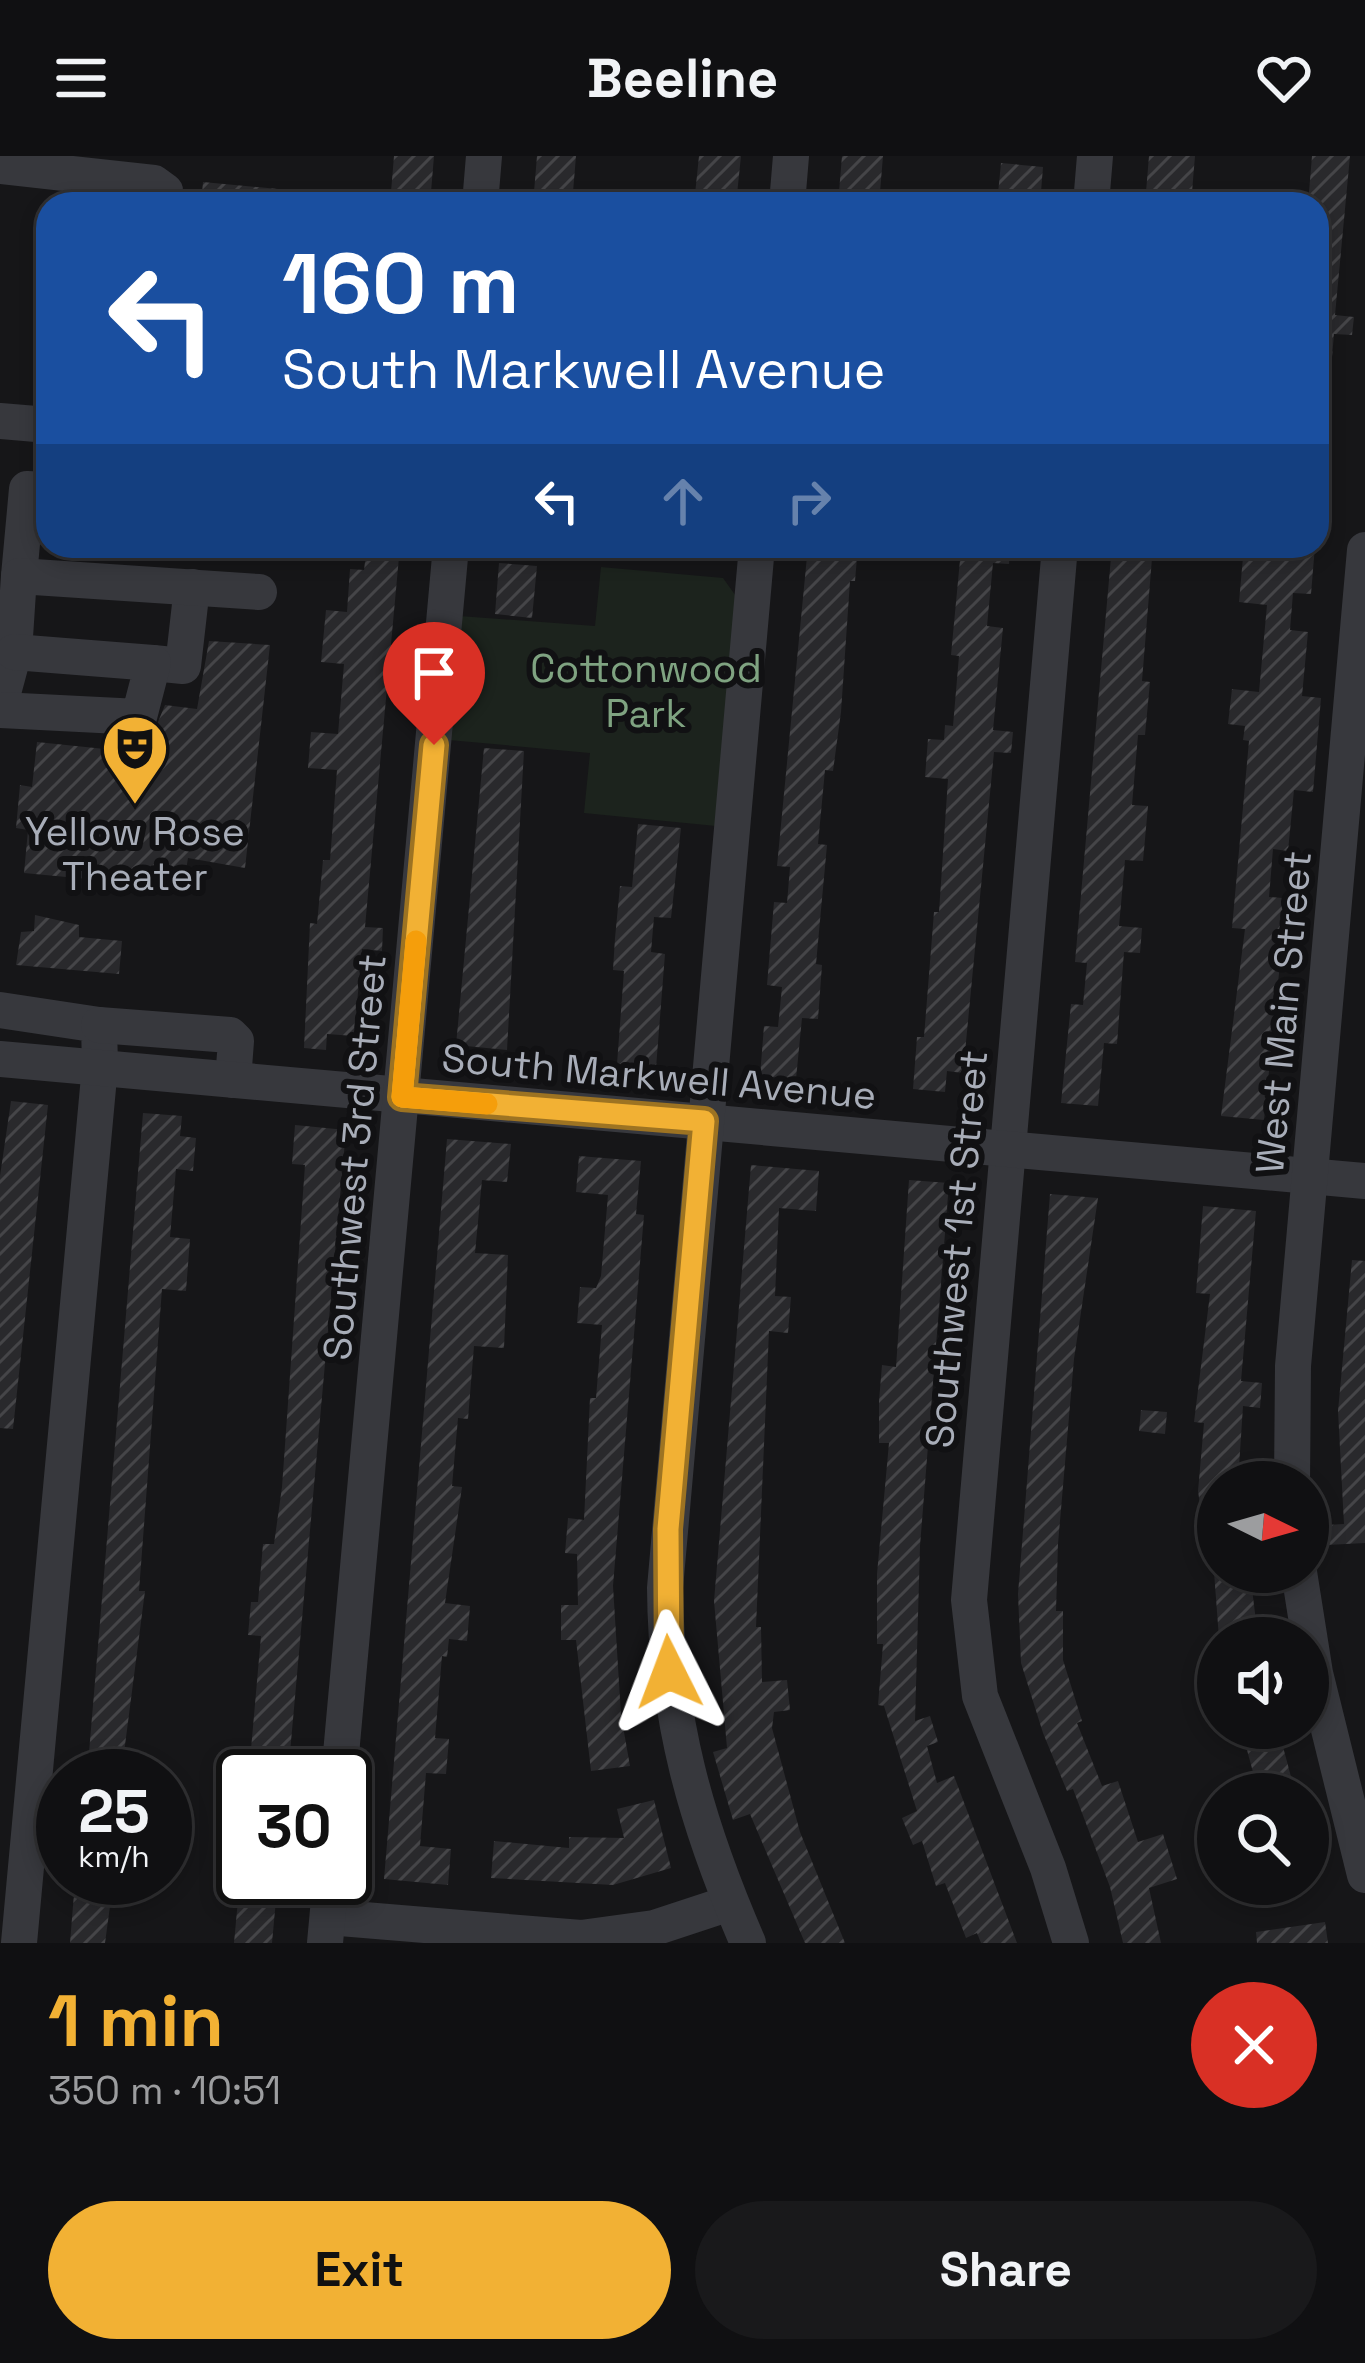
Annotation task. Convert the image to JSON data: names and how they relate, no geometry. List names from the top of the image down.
{
  "streets": {
    "street": [
      "West Main Street",
      "South Markwell Avenue",
      "Southwest 3rd Street",
      "Southwest 1st Street"
    ]
  },
  "crossings": [
    ["West Main Street", "South Markwell Avenue"],
    ["South Markwell Avenue", "Southwest 3rd Street"],
    ["South Markwell Avenue", "Southwest 1st Street"]
  ],
  "parks": ["Cottonwood Park"],
  "places": {
    "theatre": ["Yellow Rose Theater"]
  },
  "north": "right",
  "page": {
    "header": "Beeline",
    "turn": ["160 m", "South Markwell Avenue"],
    "speed": "25 km/h",
    "limit": "30",
    "heading": ["1 min", "350 m · 10:51"],
    "buttons": ["Exit", "Share"]
  }
}
